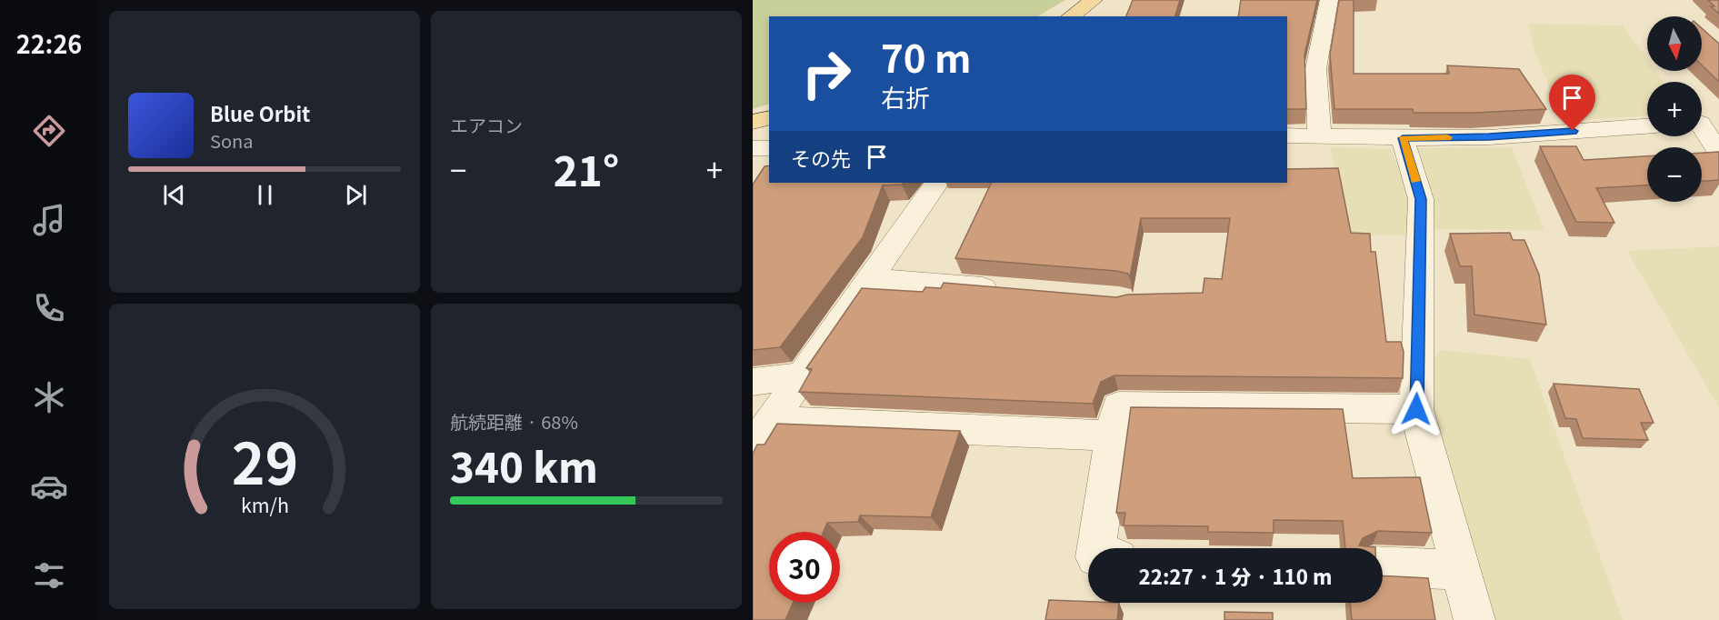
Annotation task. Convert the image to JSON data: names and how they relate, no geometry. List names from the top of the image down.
{
  "north": "bottom",
  "page": {
    "tabs": "22:26",
    "tile": [
      "エアコン",
      ["航続距離 · 68%", "340 km"]
    ],
    "map_buttons": ["+", "−"],
    "turn": ["70 m", "右折"],
    "song": ["Blue Orbit", "Sona"],
    "then": "その先",
    "heat": ["−", "21°", "+"],
    "limit": "30",
    "trip": "22:27 · 1 分 · 110 m",
    "gauge": ["29", "km/h"]
  }
}
